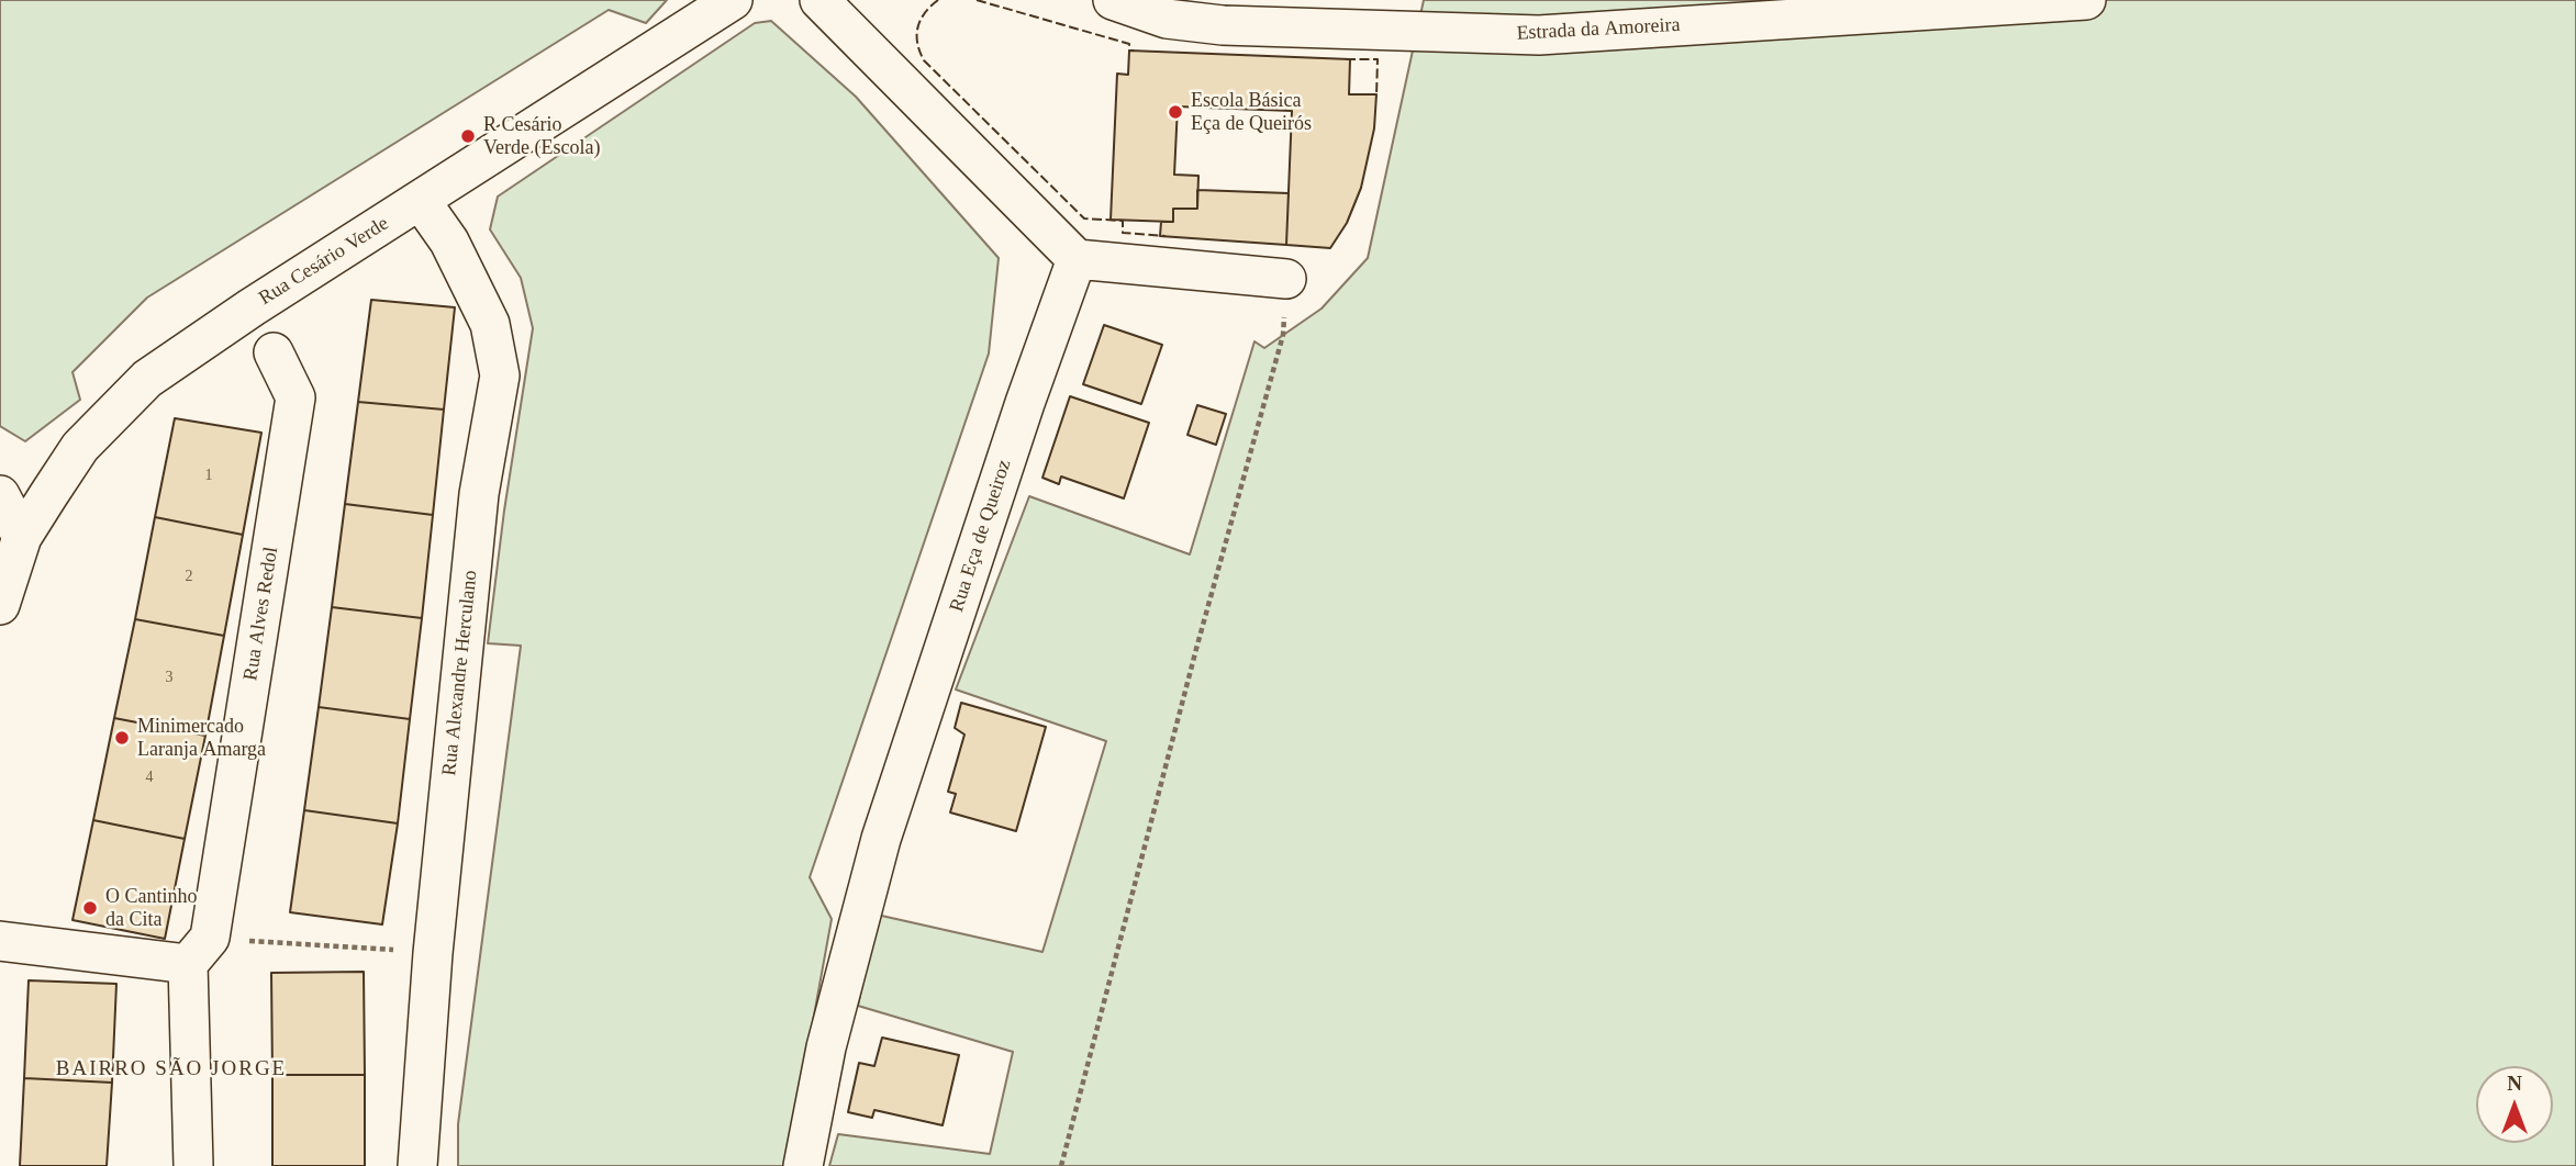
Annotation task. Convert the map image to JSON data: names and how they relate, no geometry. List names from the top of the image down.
{
  "streets": {
    "street": [
      "Estrada da Amoreira",
      "Rua Cesário Verde",
      "Rua Eça de Queiroz",
      "Rua Alves Redol",
      "Rua Alexandre Herculano"
    ]
  },
  "crossings": [
    ["Rua Cesário Verde", "Rua Alexandre Herculano"]
  ],
  "districts": ["BAIRRO SÃO JORGE"],
  "places": [
    "Escola Básica Eça de Queirós",
    "R Cesário Verde (Escola)",
    "Minimercado Laranja Amarga",
    "O Cantinho da Cita"
  ],
  "house_numbers": [
    "1",
    "2",
    "3",
    "4"
  ],
  "north": "top"
}
